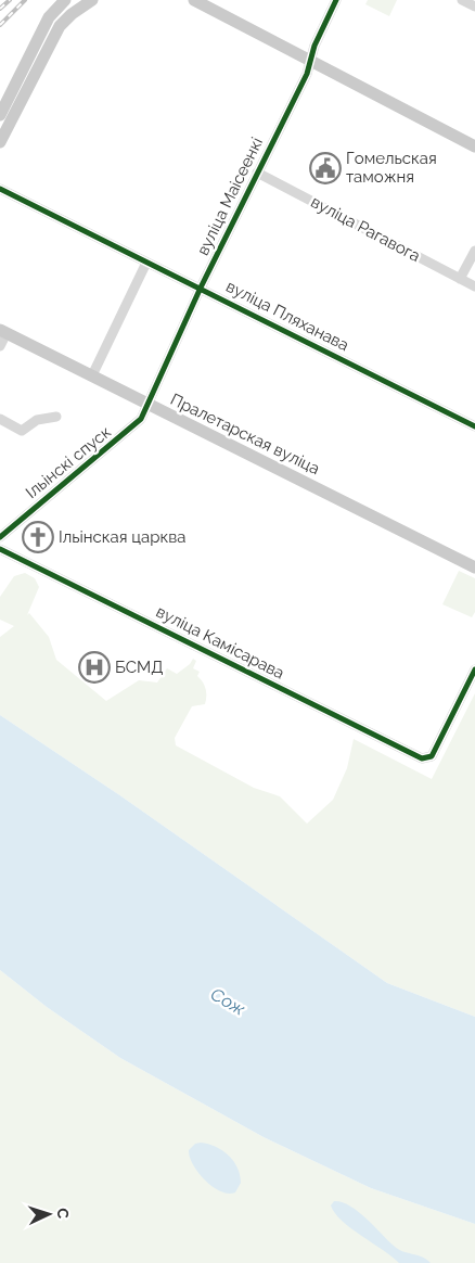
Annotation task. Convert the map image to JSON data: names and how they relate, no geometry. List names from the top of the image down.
{
  "streets": {
    "main road": ["Пралетарская вуліца"],
    "street": [
      "вуліца Маісеенкі",
      "вуліца Рагавога",
      "вуліца Пляханава",
      "Ільінскі спуск",
      "вуліца Камісарава"
    ]
  },
  "crossings": [
    ["вуліца Маісеенкі", "вуліца Рагавога"],
    ["вуліца Маісеенкі", "вуліца Пляханава"],
    ["вуліца Маісеенкі", "Пралетарская вуліца"],
    ["вуліца Маісеенкі", "Ільінскі спуск"],
    ["Пралетарская вуліца", "Ільінскі спуск"]
  ],
  "water": ["Сож"],
  "places": {
    "public building": ["Гомельская таможня"],
    "church": ["Ільінская царква"],
    "hospital": ["БСМД"]
  },
  "north": "right"
}
